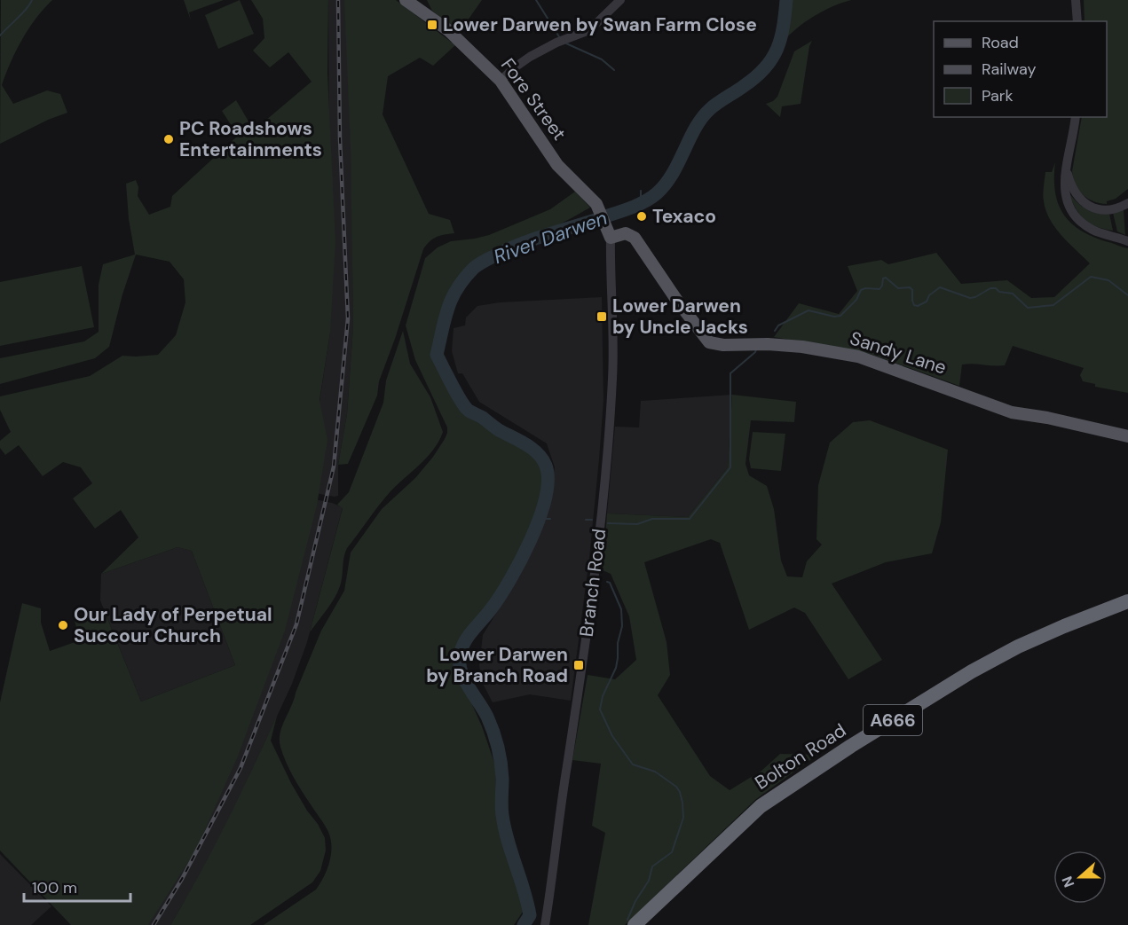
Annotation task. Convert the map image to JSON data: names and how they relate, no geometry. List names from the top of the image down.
{
  "streets": {
    "highway": ["A666", "Bolton Road"],
    "main road": ["Fore Street", "Sandy Lane"],
    "street": ["Branch Road"]
  },
  "crossings": [
    ["Fore Street", "Sandy Lane"],
    ["Fore Street", "Branch Road"],
    ["Sandy Lane", "Branch Road"]
  ],
  "water": ["River Darwen"],
  "places": {
    "transit": ["Lower Darwen by Swan Farm Close", "Lower Darwen by Uncle Jacks", "Lower Darwen by Branch Road"],
    "other": ["PC Roadshows Entertainments", "Texaco", "Our Lady of Perpetual Succour Church"]
  },
  "legend": ["Road", "Railway", "Park"],
  "scale_bar": "100 m",
  "north": "left"
}
